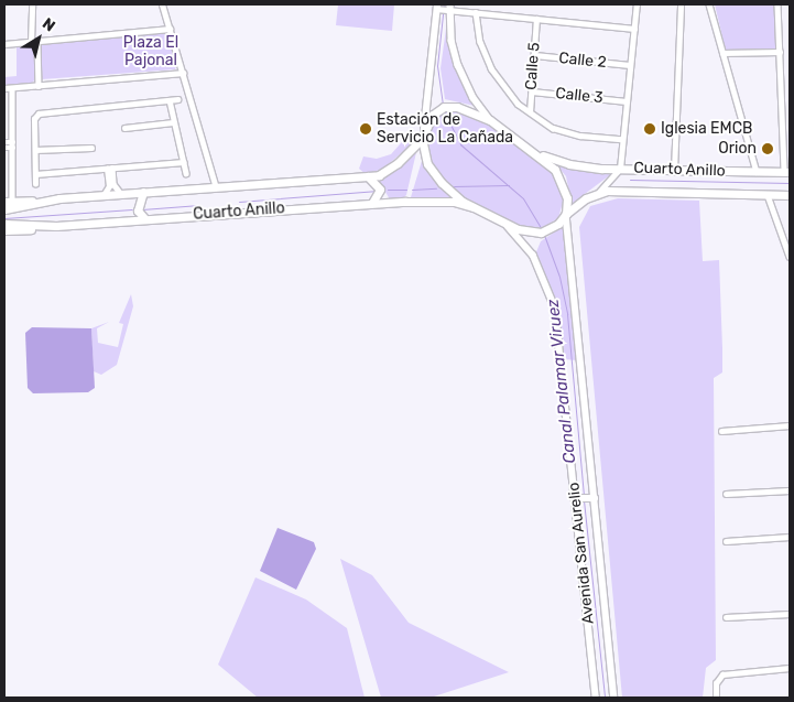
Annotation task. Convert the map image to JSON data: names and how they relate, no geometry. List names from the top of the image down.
{
  "streets": {
    "highway": ["Cuarto Anillo"],
    "main road": ["Avenida San Aurelio"],
    "street": ["Calle 2", "Calle 5", "Calle 3"]
  },
  "crossings": [
    ["Calle 2", "Calle 5"],
    ["Calle 5", "Calle 3"]
  ],
  "water": ["Canal Palamar Viruez"],
  "parks": ["Plaza El Pajonal"],
  "places": ["Estación de Servicio La Cañada", "Iglesia EMCB", "Orion"],
  "north": "top right"
}
